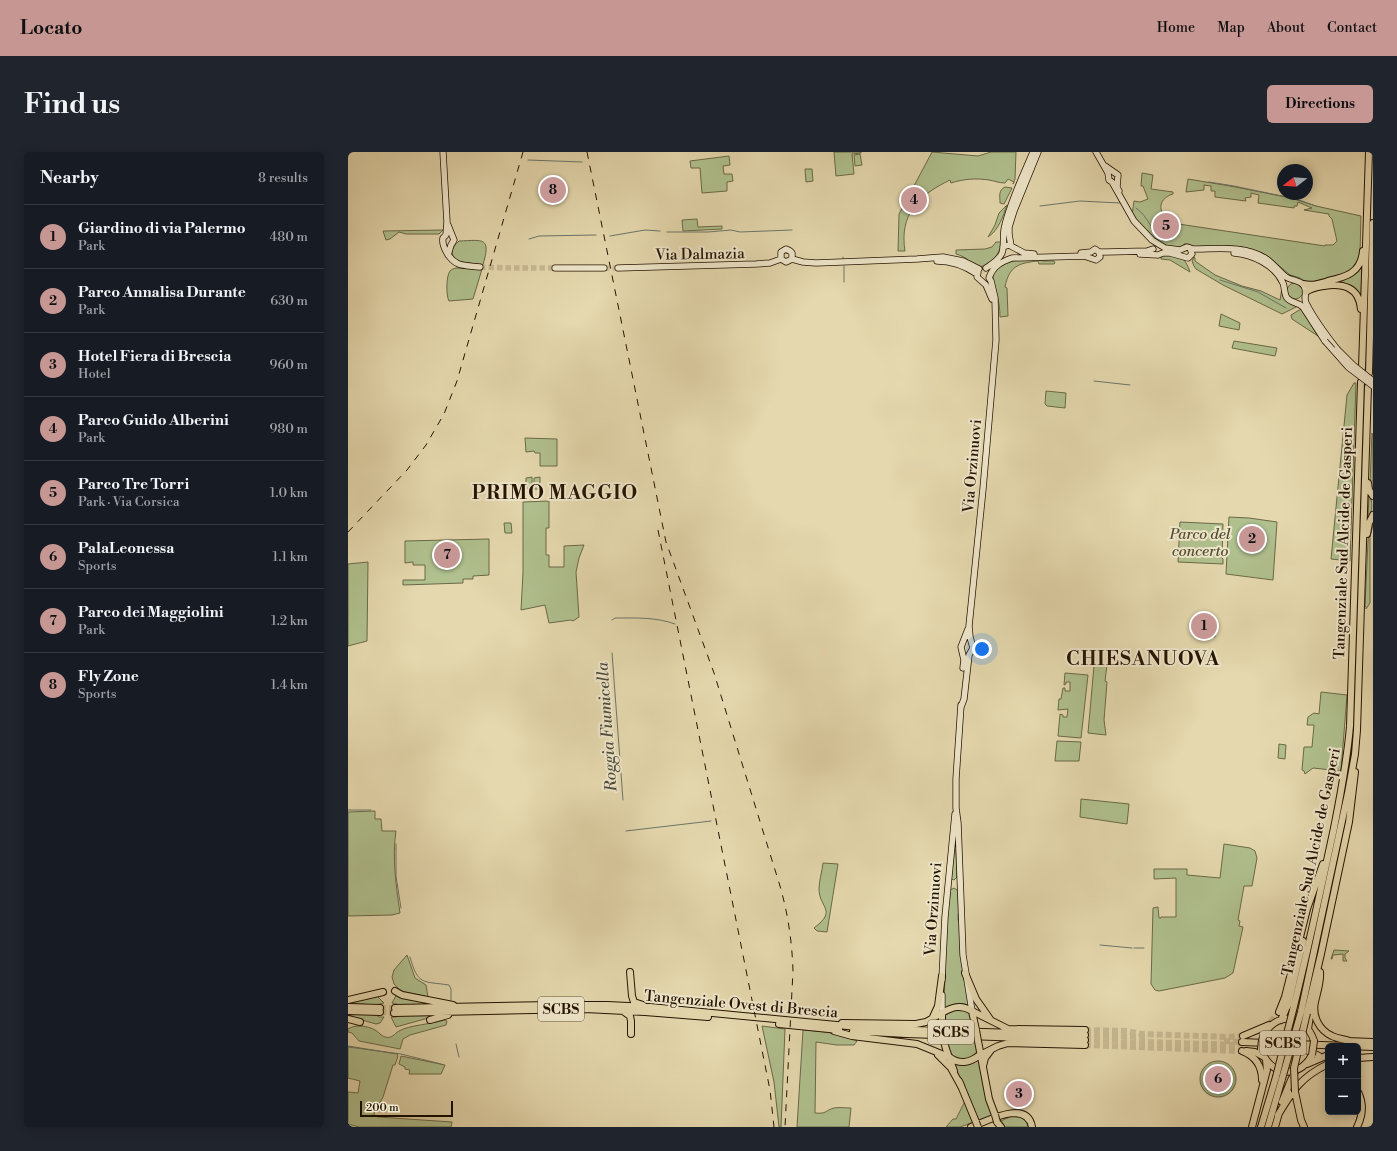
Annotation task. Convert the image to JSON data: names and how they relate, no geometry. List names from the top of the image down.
{
  "streets": {
    "main road": [
      "Via Dalmazia",
      "Via Orzinuovi",
      "Tangenziale Sud Alcide de Gasperi",
      "Tangenziale Ovest di Brescia",
      "SCBS"
    ]
  },
  "districts": ["PRIMO MAGGIO", "CHIESANUOVA"],
  "water": ["Roggia Fiumicella"],
  "parks": ["Parco del concerto"],
  "scale_bar": "200 m",
  "north": "left",
  "page": {
    "header": "Locato",
    "nav": [
      "Home",
      "Map",
      "About",
      "Contact"
    ],
    "buttons": "Directions",
    "title": "Find us",
    "heading": ["Nearby", "8 results"],
    "pins": [
      "8",
      "4",
      "5",
      "2",
      "7",
      "1",
      "6",
      "3"
    ],
    "list": [
      {
        "mark": "1",
        "name": "Giardino di via Palermo",
        "note": "Park",
        "value": "480 m"
      },
      {
        "mark": "2",
        "name": "Parco Annalisa Durante",
        "note": "Park",
        "value": "630 m"
      },
      {
        "mark": "3",
        "name": "Hotel Fiera di Brescia",
        "note": "Hotel",
        "value": "960 m"
      },
      {
        "mark": "4",
        "name": "Parco Guido Alberini",
        "note": "Park",
        "value": "980 m"
      },
      {
        "mark": "5",
        "name": "Parco Tre Torri",
        "note": "Park · Via Corsica",
        "value": "1.0 km"
      },
      {
        "mark": "6",
        "name": "PalaLeonessa",
        "note": "Sports",
        "value": "1.1 km"
      },
      {
        "mark": "7",
        "name": "Parco dei Maggiolini",
        "note": "Park",
        "value": "1.2 km"
      },
      {
        "mark": "8",
        "name": "Fly Zone",
        "note": "Sports",
        "value": "1.4 km"
      }
    ],
    "map_buttons": ["+", "−"],
    "scale": "200 m"
  }
}
